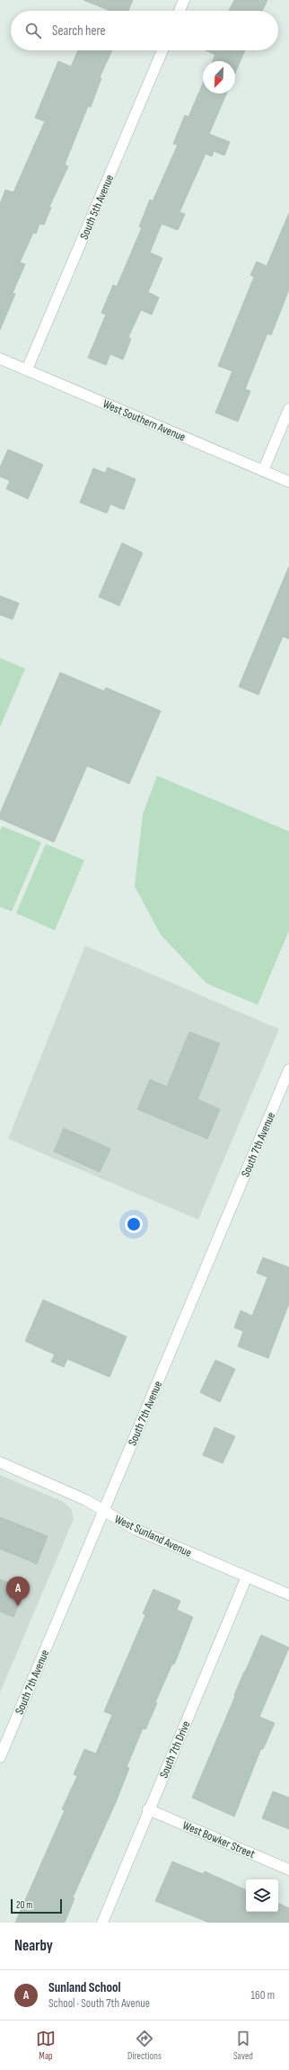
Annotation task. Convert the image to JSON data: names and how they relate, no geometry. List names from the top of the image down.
{
  "streets": {
    "street": [
      "South 5th Avenue",
      "West Southern Avenue",
      "South 7th Avenue",
      "West Sunland Avenue",
      "South 7th Drive",
      "West Bowker Street"
    ]
  },
  "crossings": [
    ["South 5th Avenue", "West Southern Avenue"],
    ["South 7th Avenue", "West Sunland Avenue"],
    ["West Sunland Avenue", "South 7th Drive"],
    ["South 7th Drive", "West Bowker Street"]
  ],
  "scale_bar": "20 m",
  "north": "bottom left",
  "page": {
    "search": "Search here",
    "pins": "A",
    "scale": "20 m",
    "heading": "Nearby",
    "list": [
      {
        "mark": "A",
        "name": "Sunland School",
        "note": "School · South 7th Avenue",
        "value": "160 m"
      }
    ],
    "nav": ["Map", "Directions", "Saved"]
  }
}
